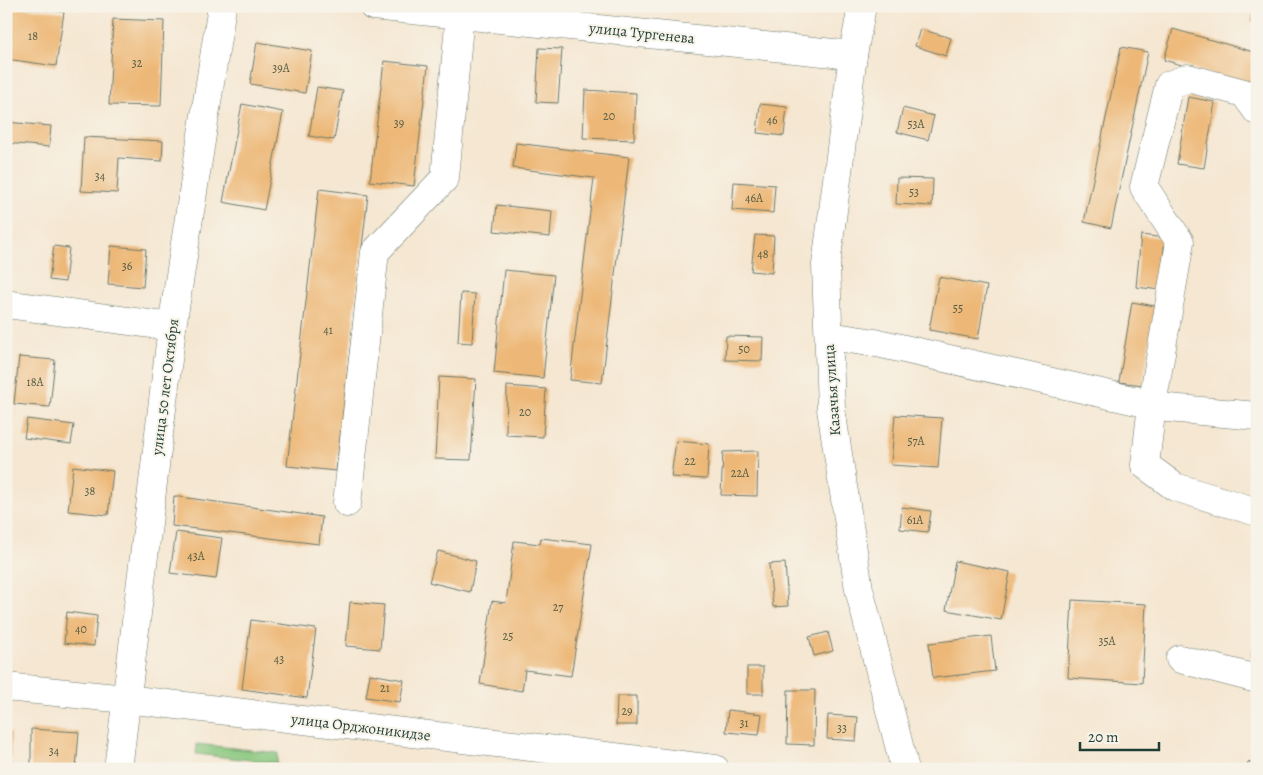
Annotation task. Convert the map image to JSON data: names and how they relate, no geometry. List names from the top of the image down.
{
  "streets": {
    "street": [
      "улица Тургенева",
      "улица 50 лет Октября",
      "Казачья улица",
      "улица Орджоникидзе"
    ]
  },
  "crossings": [
    ["улица Тургенева", "Казачья улица"],
    ["улица 50 лет Октября", "улица Орджоникидзе"]
  ],
  "house_numbers": [
    "18",
    "32",
    "39А",
    "20",
    "46",
    "39",
    "53А",
    "34",
    "53",
    "46А",
    "48",
    "36",
    "55",
    "41",
    "50",
    "18А",
    "20",
    "57А",
    "22",
    "22А",
    "38",
    "61А",
    "43А",
    "27",
    "40",
    "25",
    "35А",
    "43",
    "21",
    "29",
    "31",
    "33",
    "34"
  ],
  "scale_bar": "20 m"
}
